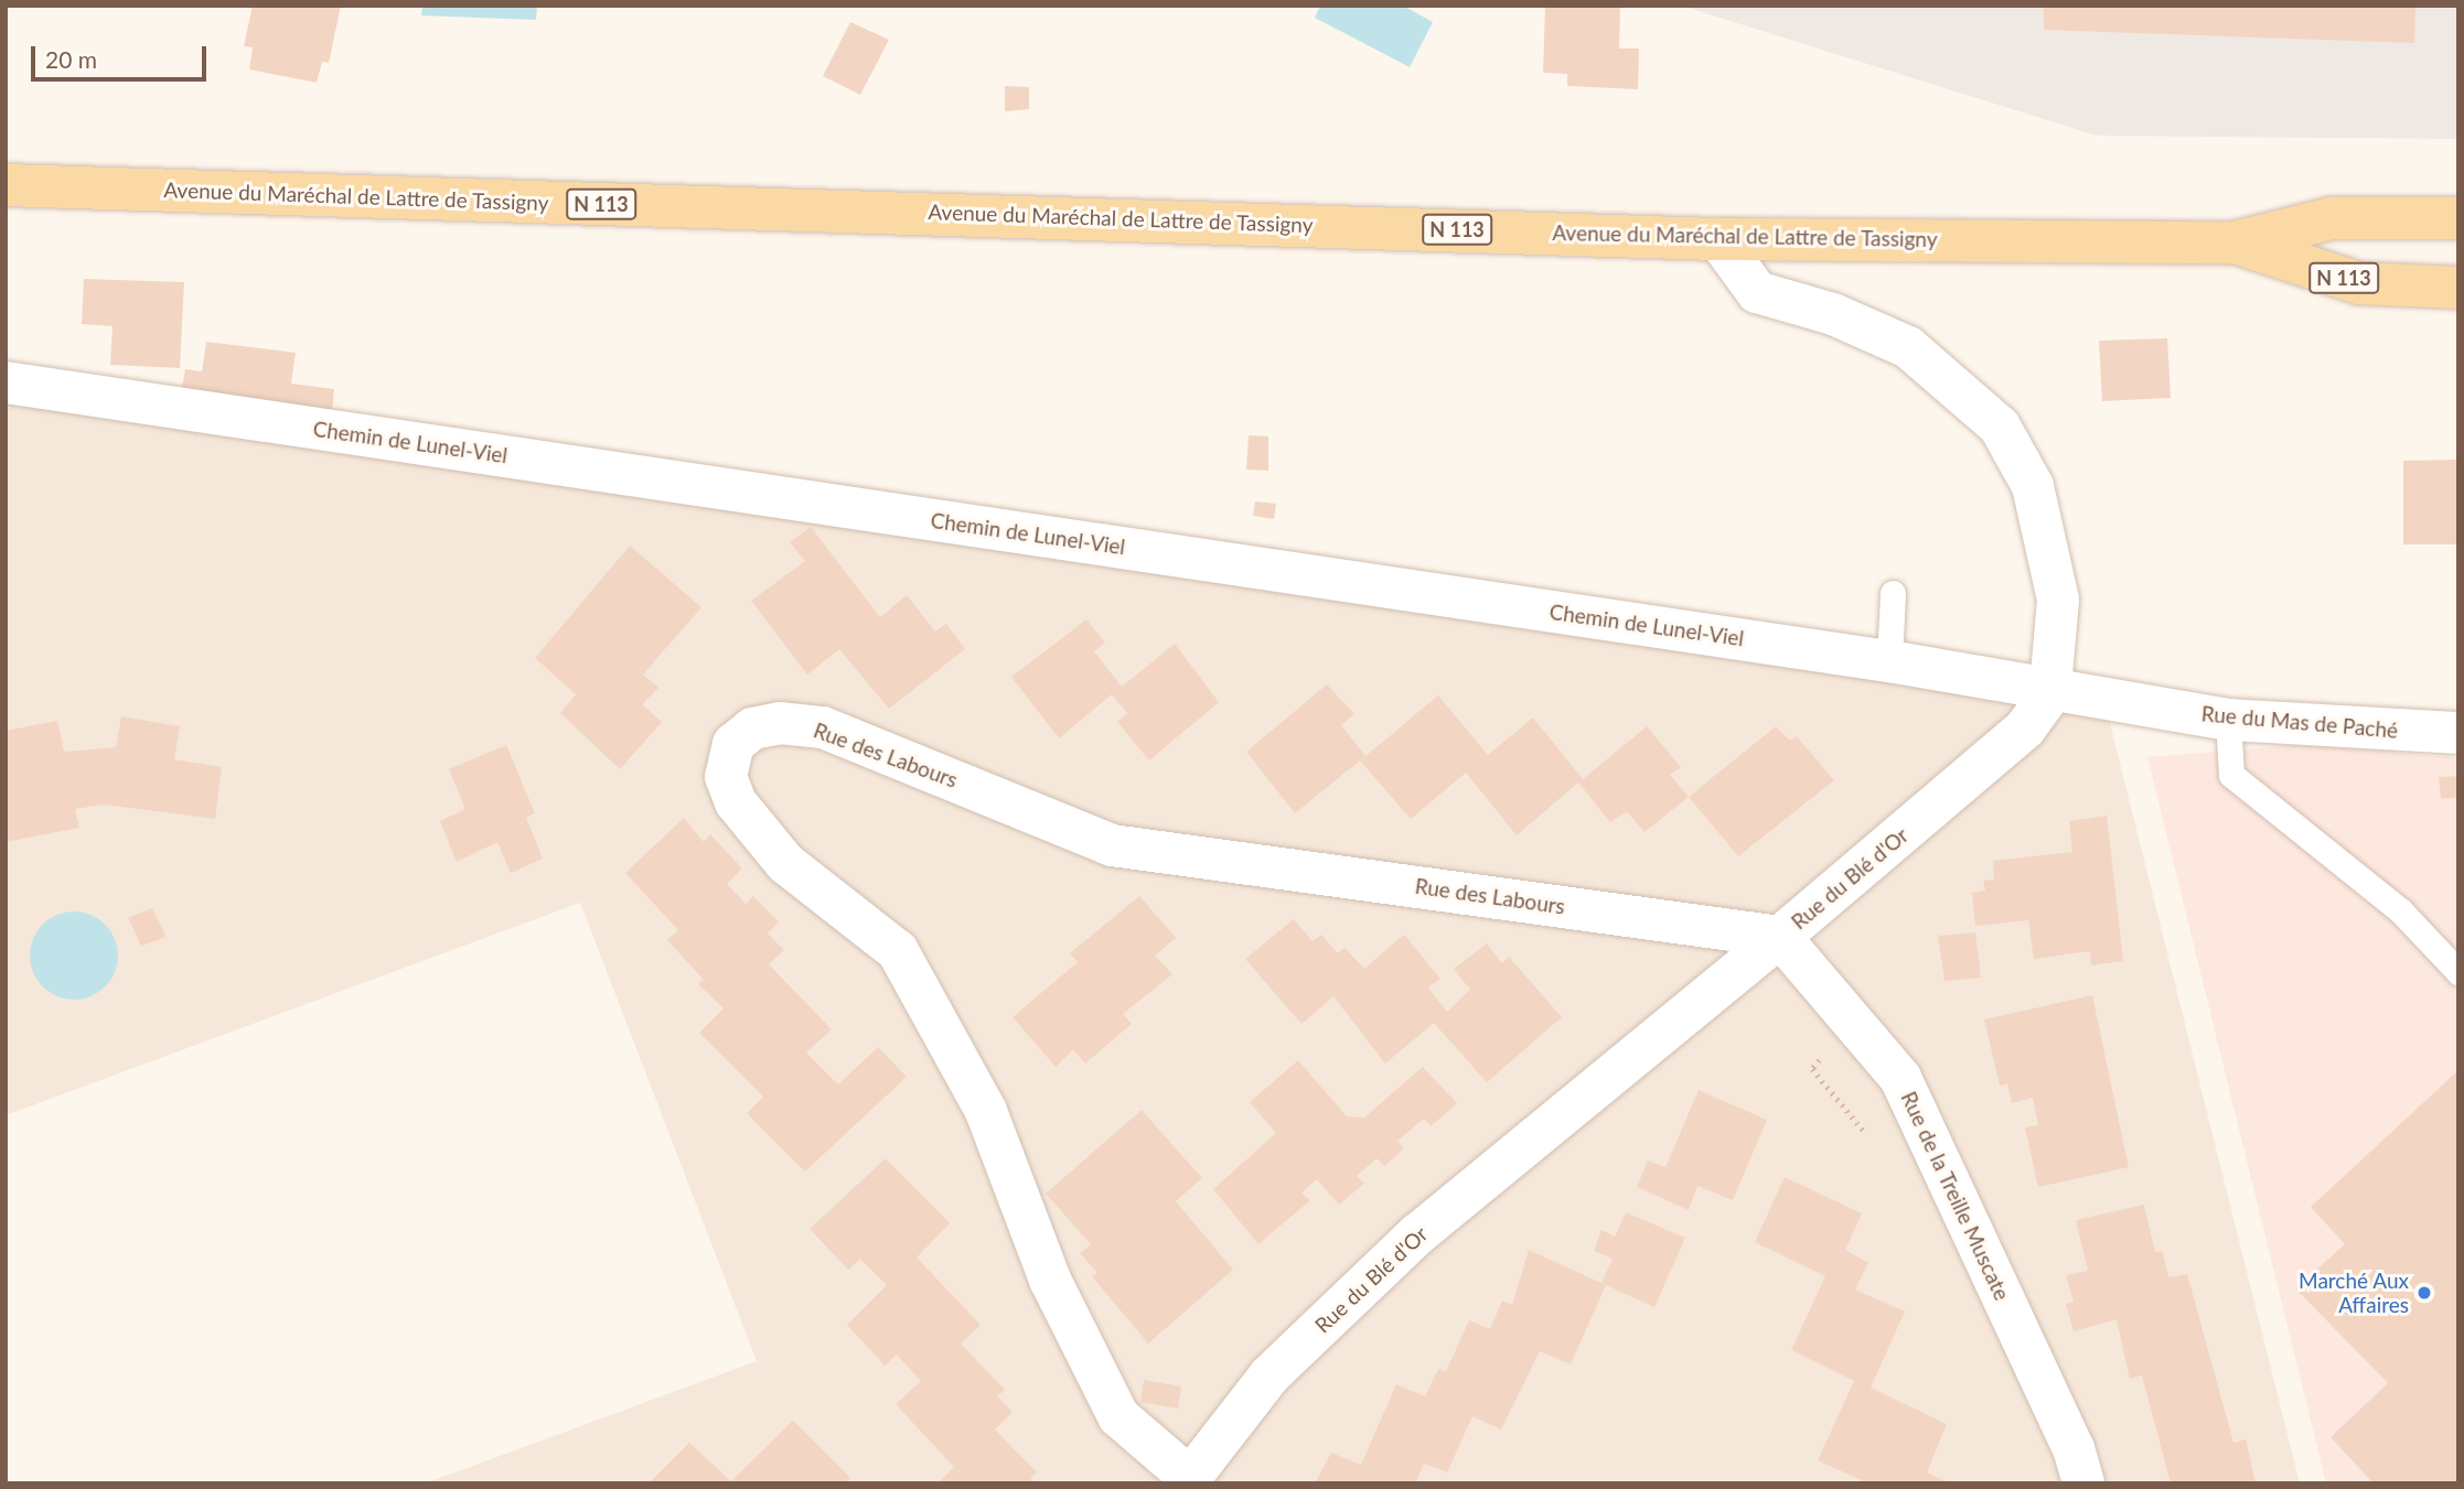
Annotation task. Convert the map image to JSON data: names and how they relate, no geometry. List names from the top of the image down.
{
  "streets": {
    "main road": ["Avenue du Maréchal de Lattre de Tassigny", "N 113"],
    "street": [
      "Chemin de Lunel-Viel",
      "Rue du Mas de Paché",
      "Rue des Labours",
      "Rue du Blé d'Or",
      "Rue de la Treille Muscate"
    ]
  },
  "crossings": [
    ["Avenue du Maréchal de Lattre de Tassigny", "Rue du Blé d'Or"],
    ["Chemin de Lunel-Viel", "Rue du Mas de Paché"],
    ["Chemin de Lunel-Viel", "Rue du Blé d'Or"],
    ["Rue du Mas de Paché", "Rue du Blé d'Or"],
    ["Rue des Labours", "Rue du Blé d'Or"],
    ["Rue des Labours", "Rue de la Treille Muscate"],
    ["Rue du Blé d'Or", "Rue de la Treille Muscate"]
  ],
  "places": ["Marché Aux Affaires"],
  "scale_bar": "20 m"
}
